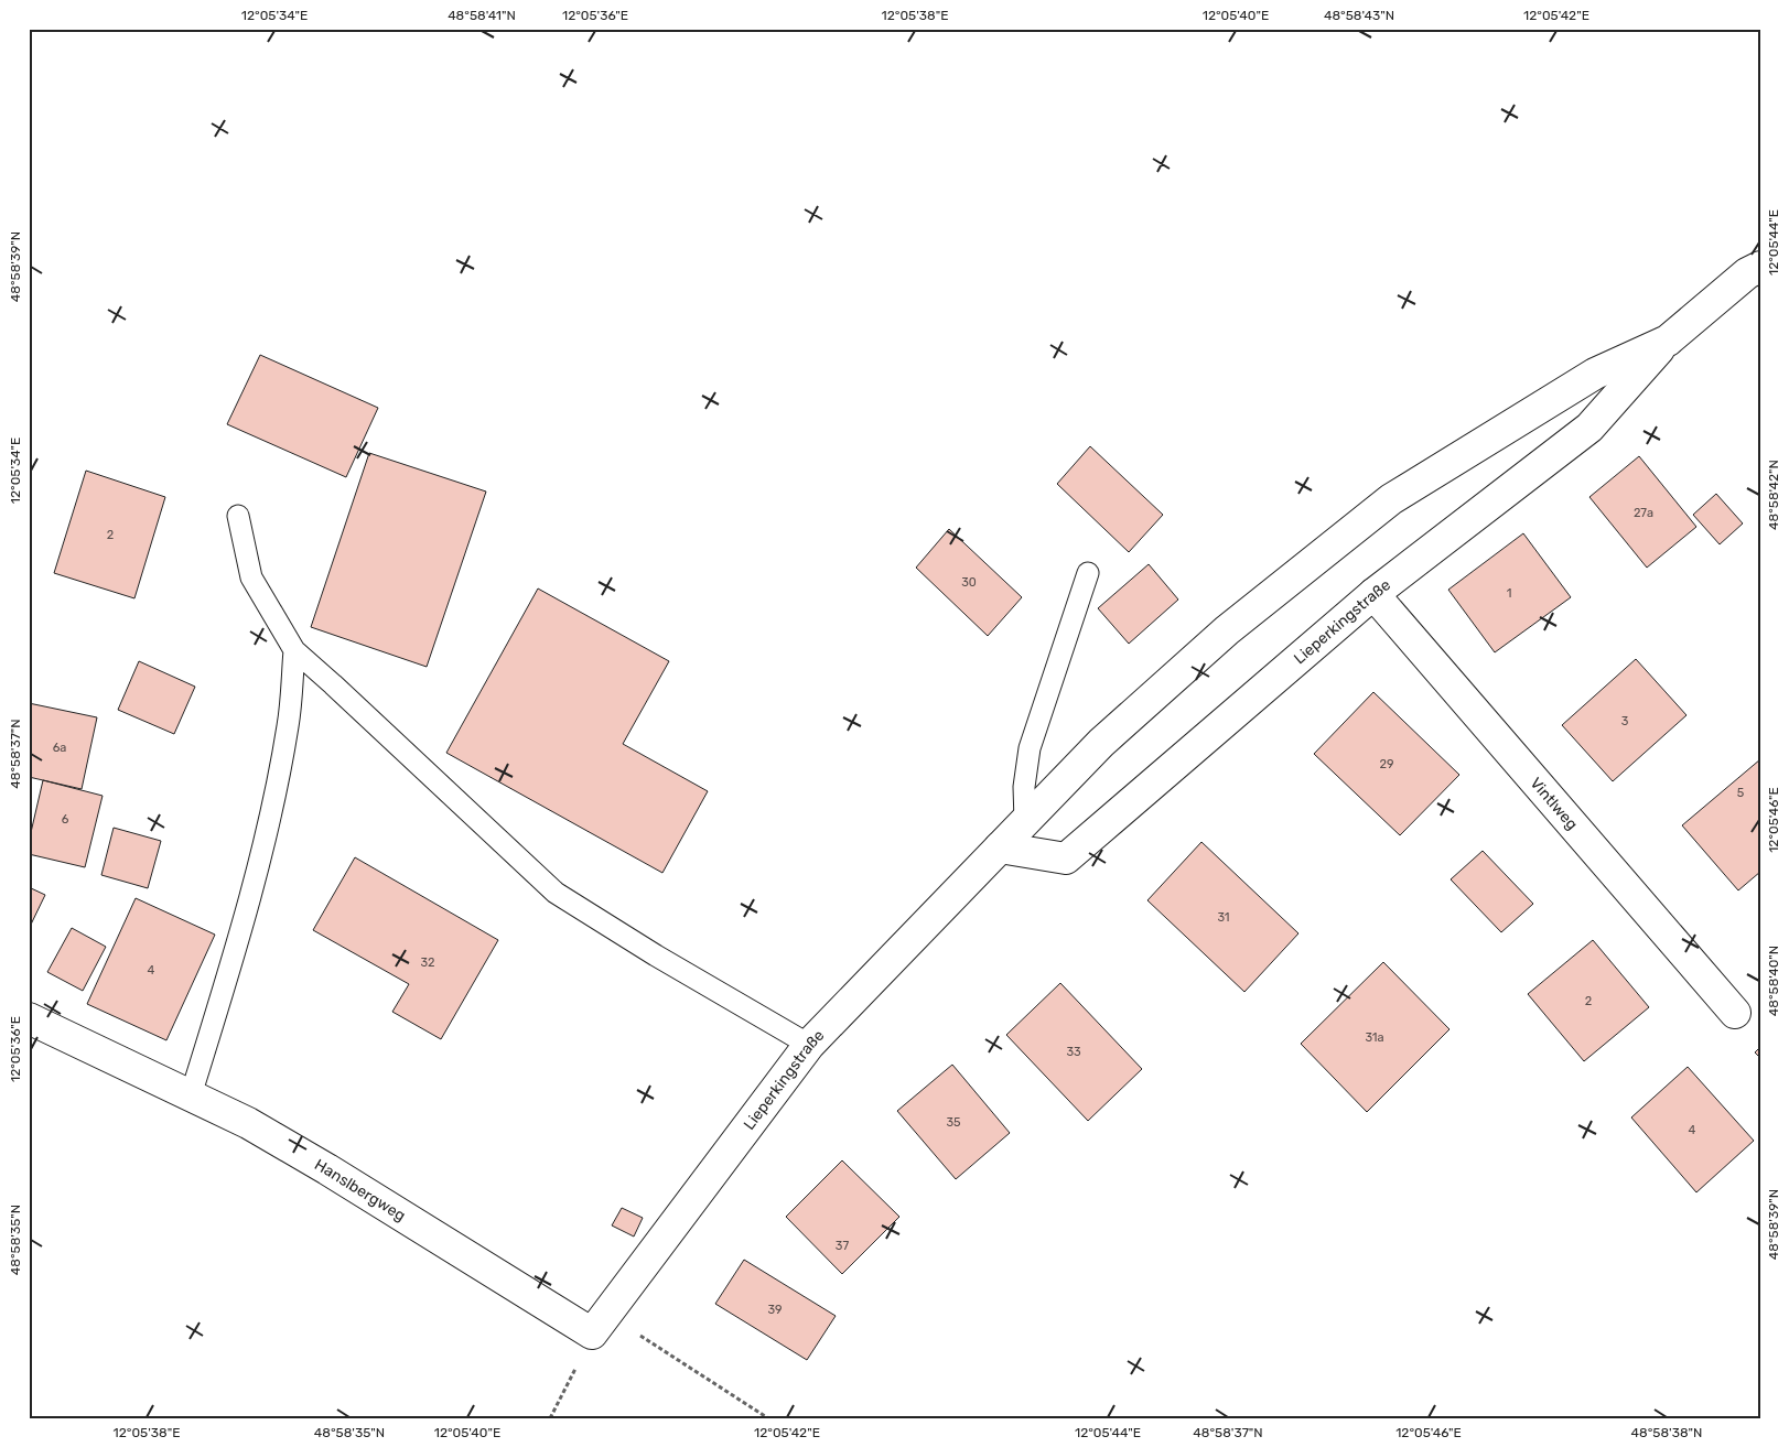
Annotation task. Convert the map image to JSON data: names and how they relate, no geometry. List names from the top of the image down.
{
  "streets": {
    "street": ["Lieperkingstraße", "Vintlweg", "Hanslbergweg"]
  },
  "crossings": [
    ["Lieperkingstraße", "Vintlweg"],
    ["Lieperkingstraße", "Hanslbergweg"]
  ],
  "house_numbers": [
    "27a",
    "2",
    "30",
    "1",
    "3",
    "6a",
    "29",
    "5",
    "6",
    "31",
    "32",
    "4",
    "2",
    "31a",
    "33",
    "35",
    "4",
    "37",
    "39"
  ],
  "coordinates": [
    "12°05'34\"E",
    "48°58'41\"N",
    "12°05'36\"E",
    "12°05'38\"E",
    "12°05'40\"E",
    "48°58'43\"N",
    "12°05'42\"E",
    "12°05'44\"E",
    "48°58'39\"N",
    "48°58'42\"N",
    "48°58'37\"N",
    "12°05'46\"E",
    "48°58'40\"N",
    "48°58'35\"N",
    "48°58'38\"N"
  ]
}
